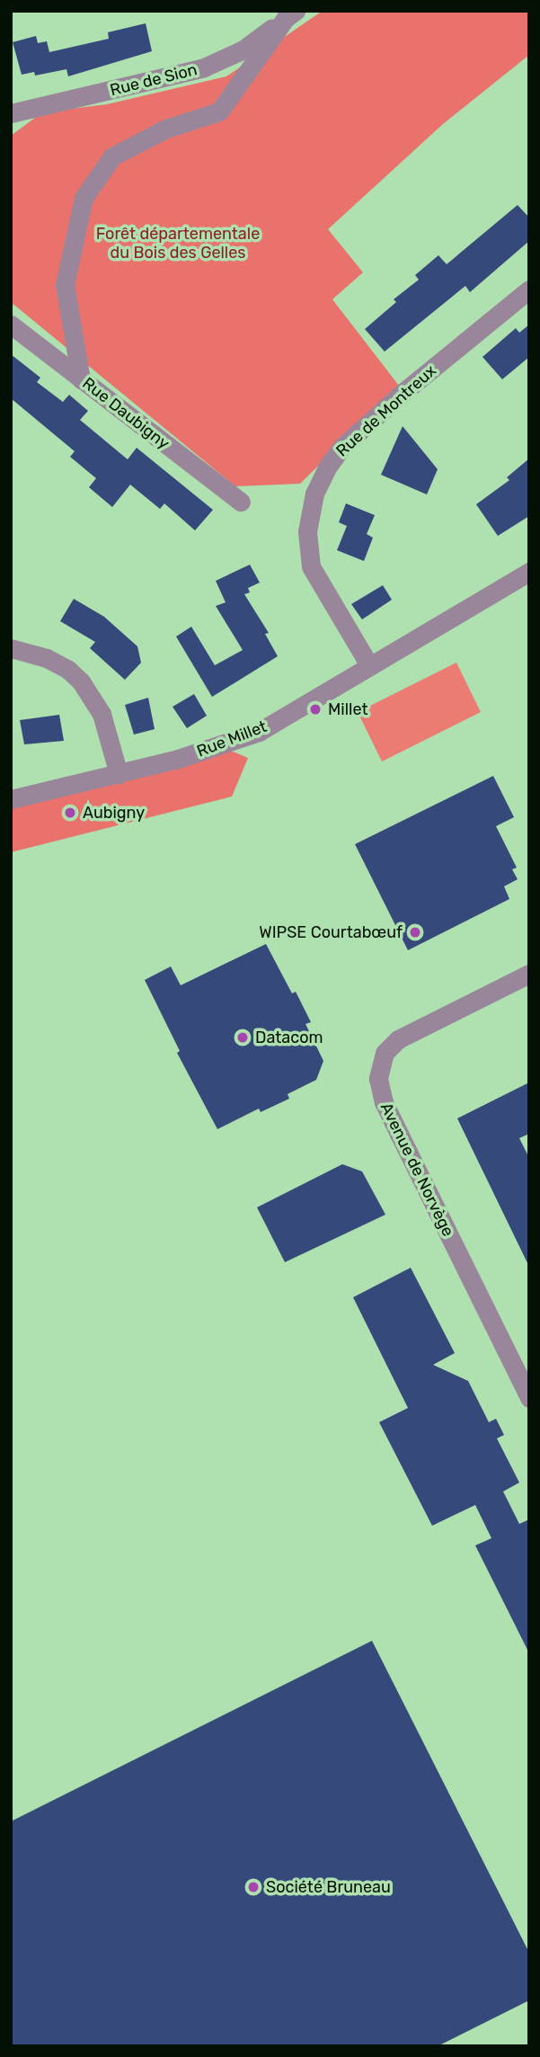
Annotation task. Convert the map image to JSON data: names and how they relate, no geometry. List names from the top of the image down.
{
  "streets": {
    "street": [
      "Rue de Sion",
      "Rue de Montreux",
      "Rue Daubigny",
      "Rue Millet",
      "Avenue de Norvège"
    ]
  },
  "crossings": [
    ["Rue de Montreux", "Rue Millet"]
  ],
  "parks": ["Forêt départementale du Bois des Gelles"],
  "places": [
    "Millet",
    "Aubigny",
    "WIPSE Courtabœuf",
    "Datacom",
    "Société Bruneau"
  ]
}
